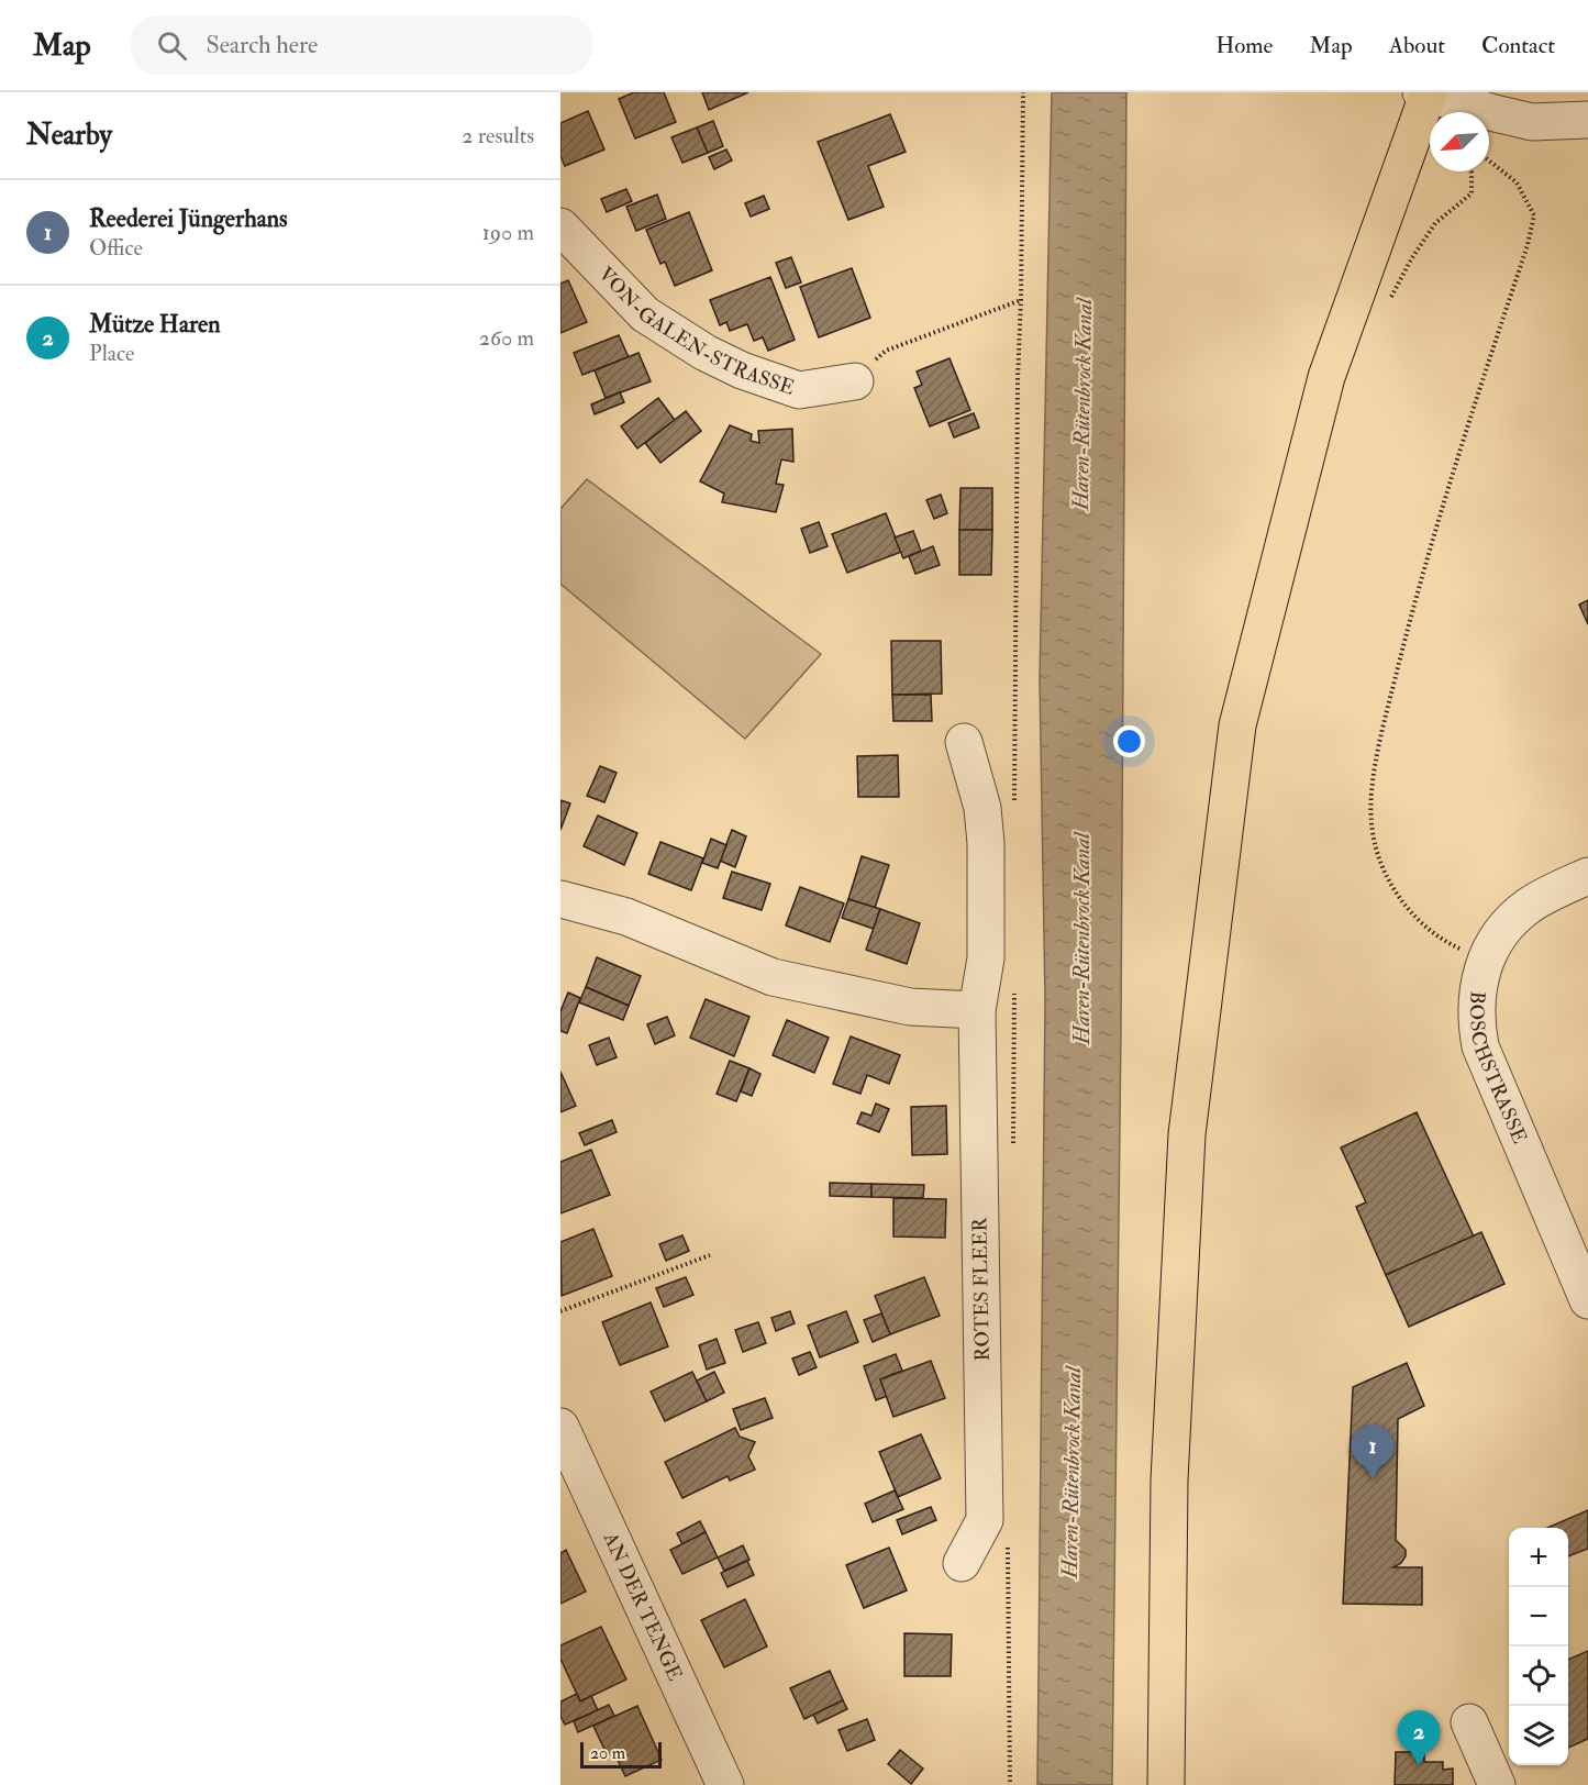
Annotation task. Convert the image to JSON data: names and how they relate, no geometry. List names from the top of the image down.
{
  "streets": {
    "street": [
      "VON-GALEN-STRASSE",
      "BOSCHSTRASSE",
      "ROTES FLEER",
      "AN DER TENGE"
    ]
  },
  "water": ["Haren-Rütenbrock Kanal"],
  "scale_bar": "20 m",
  "north": "bottom left",
  "page": {
    "header": "Map",
    "search": "Search here",
    "nav": [
      "Home",
      "Map",
      "About",
      "Contact"
    ],
    "heading": ["Nearby", "2 results"],
    "list": [
      {
        "mark": "1",
        "name": "Reederei Jüngerhans",
        "note": "Office",
        "value": "190 m"
      },
      {
        "mark": "2",
        "name": "Mütze Haren",
        "note": "Place",
        "value": "260 m"
      }
    ],
    "pins": ["1", "2"],
    "map_buttons": ["+", "−"],
    "scale": "20 m"
  }
}
